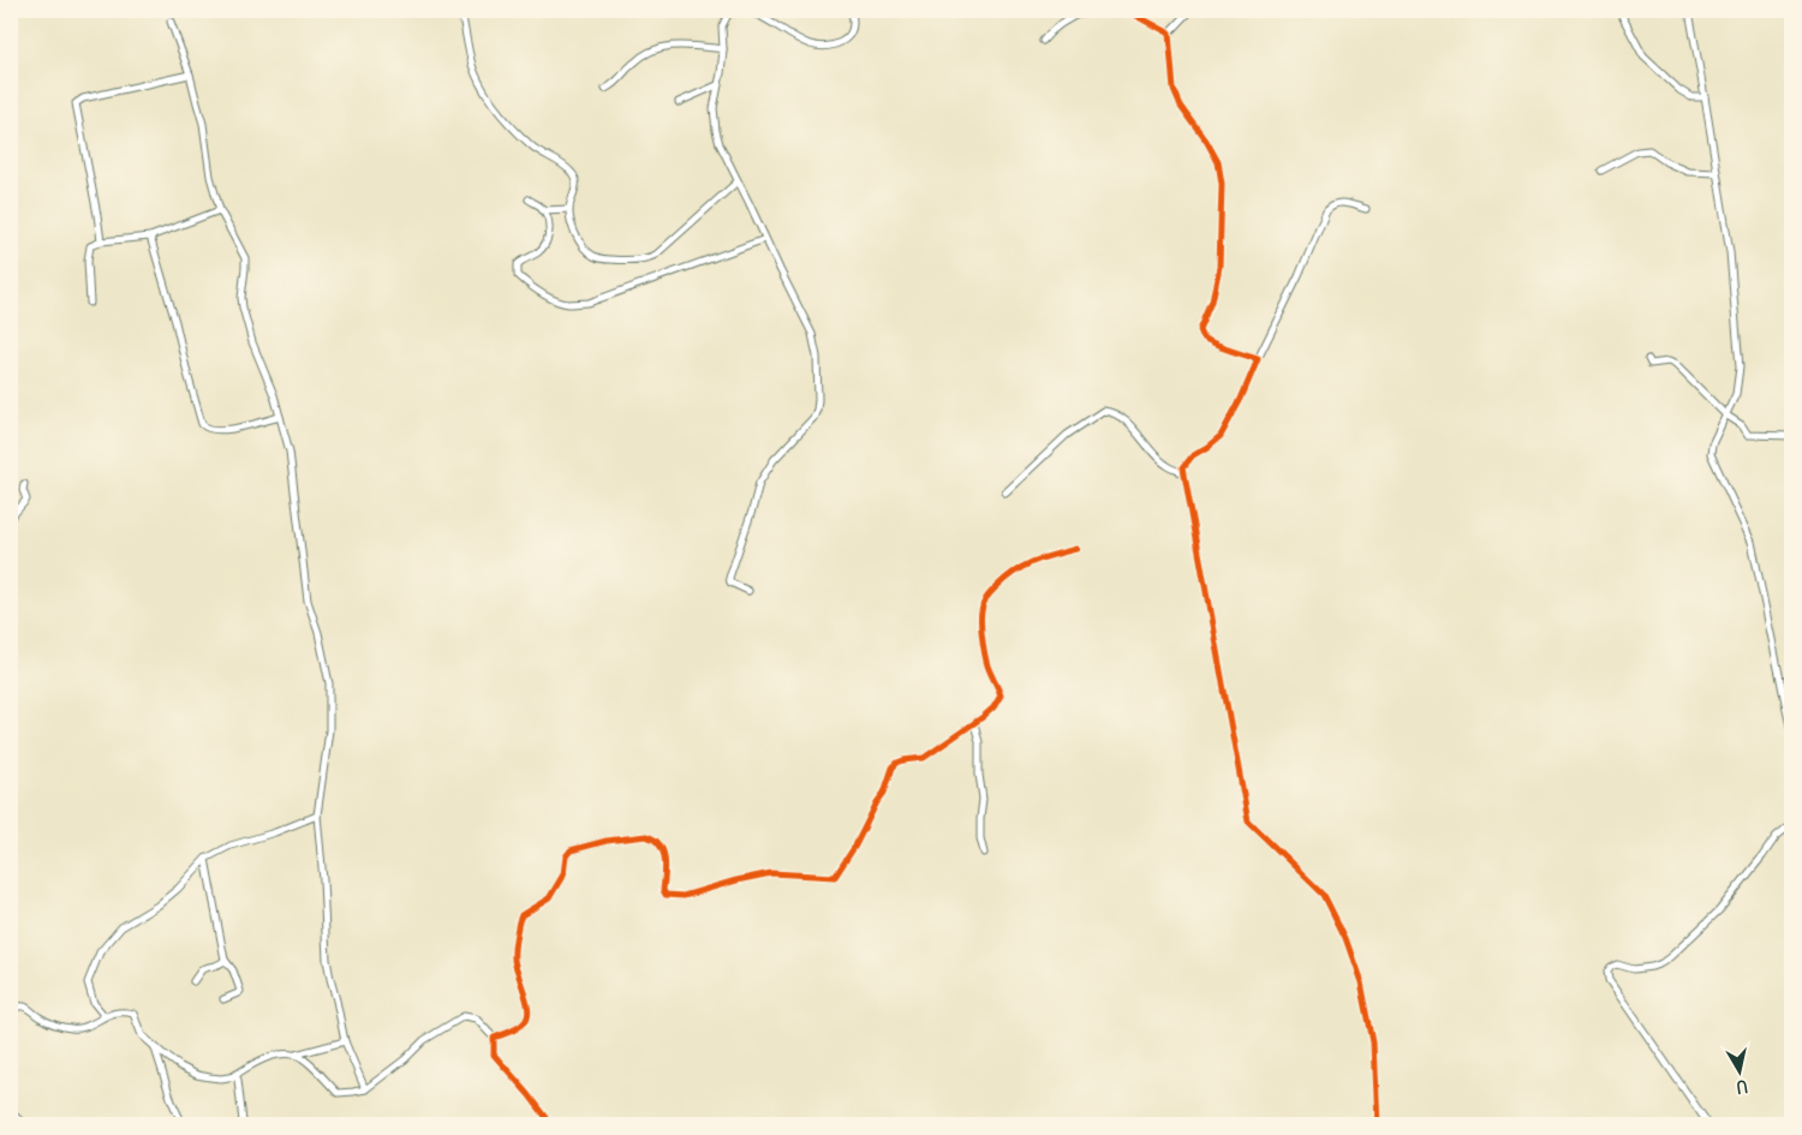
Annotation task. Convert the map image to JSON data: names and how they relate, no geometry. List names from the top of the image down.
{
  "north": "bottom"
}
